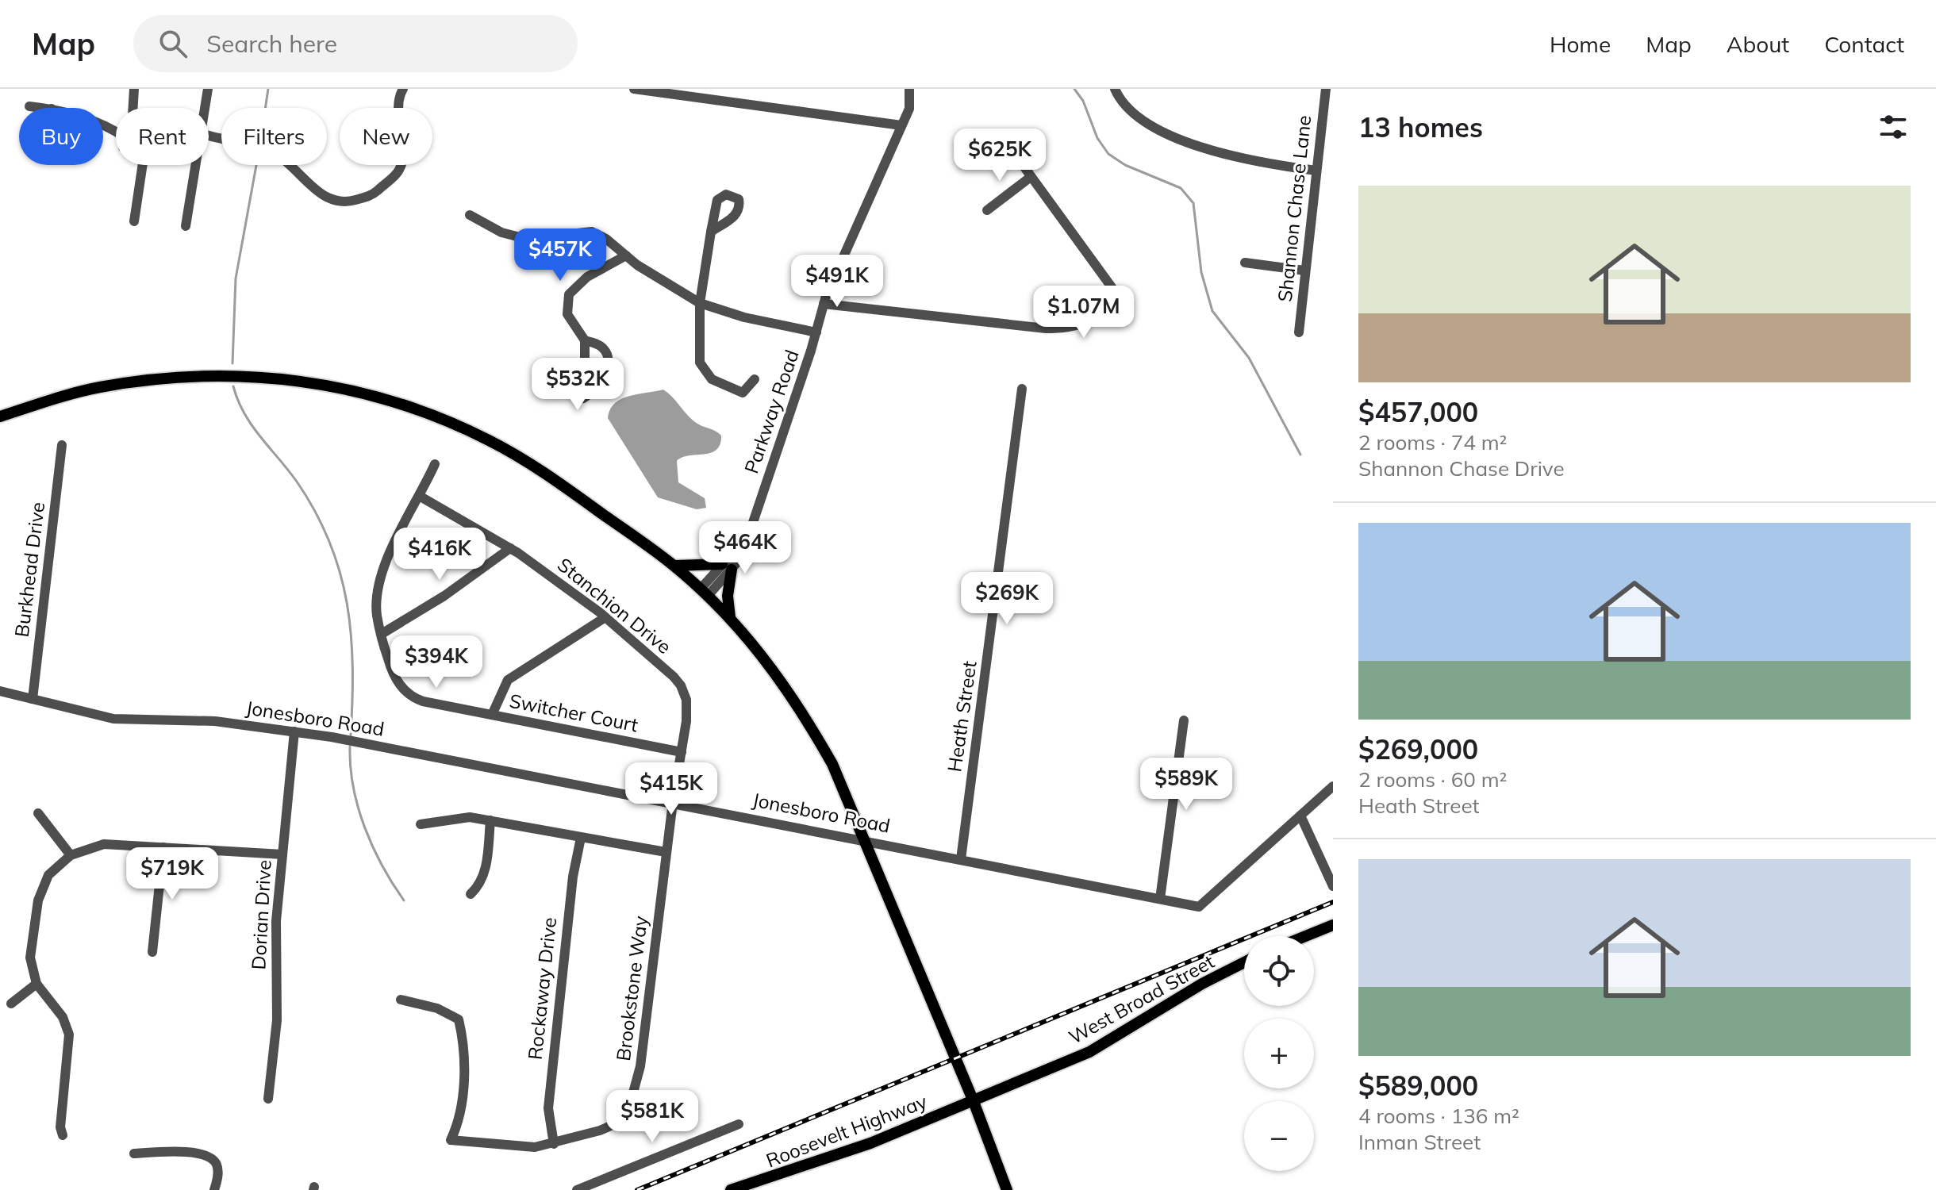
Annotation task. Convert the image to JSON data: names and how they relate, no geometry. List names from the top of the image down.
{
  "streets": {
    "main road": ["West Broad Street", "Roosevelt Highway"],
    "street": [
      "Shannon Chase Lane",
      "Parkway Road",
      "Burkhead Drive",
      "Stanchion Drive",
      "Switcher Court",
      "Heath Street",
      "Jonesboro Road",
      "Dorian Drive",
      "Rockaway Drive",
      "Brookstone Way"
    ]
  },
  "crossings": [
    ["Burkhead Drive", "Jonesboro Road"],
    ["Stanchion Drive", "Switcher Court"],
    ["Stanchion Drive", "Jonesboro Road"],
    ["Stanchion Drive", "Brookstone Way"],
    ["Heath Street", "Jonesboro Road"],
    ["Jonesboro Road", "Dorian Drive"],
    ["Jonesboro Road", "Brookstone Way"],
    ["Rockaway Drive", "Brookstone Way"],
    ["West Broad Street", "Roosevelt Highway"]
  ],
  "page": {
    "header": "Map",
    "search": "Search here",
    "nav": [
      "Home",
      "Map",
      "About",
      "Contact"
    ],
    "heading": "13 homes",
    "chip": [
      "Buy",
      "Rent",
      "Filters",
      "New"
    ],
    "price": [
      "$625K",
      "$457K",
      "$491K",
      "$1.07M",
      "$532K",
      "$464K",
      "$416K",
      "$269K",
      "$394K",
      "$589K",
      "$415K",
      "$719K",
      "$581K"
    ],
    "list": [
      {
        "name": "$457,000",
        "note": "2 rooms · 74 m² · Shannon Chase Drive"
      },
      {
        "name": "$269,000",
        "note": "2 rooms · 60 m² · Heath Street"
      },
      {
        "name": "$589,000",
        "note": "4 rooms · 136 m² · Inman Street"
      }
    ],
    "map_buttons": ["+", "−"]
  }
}
